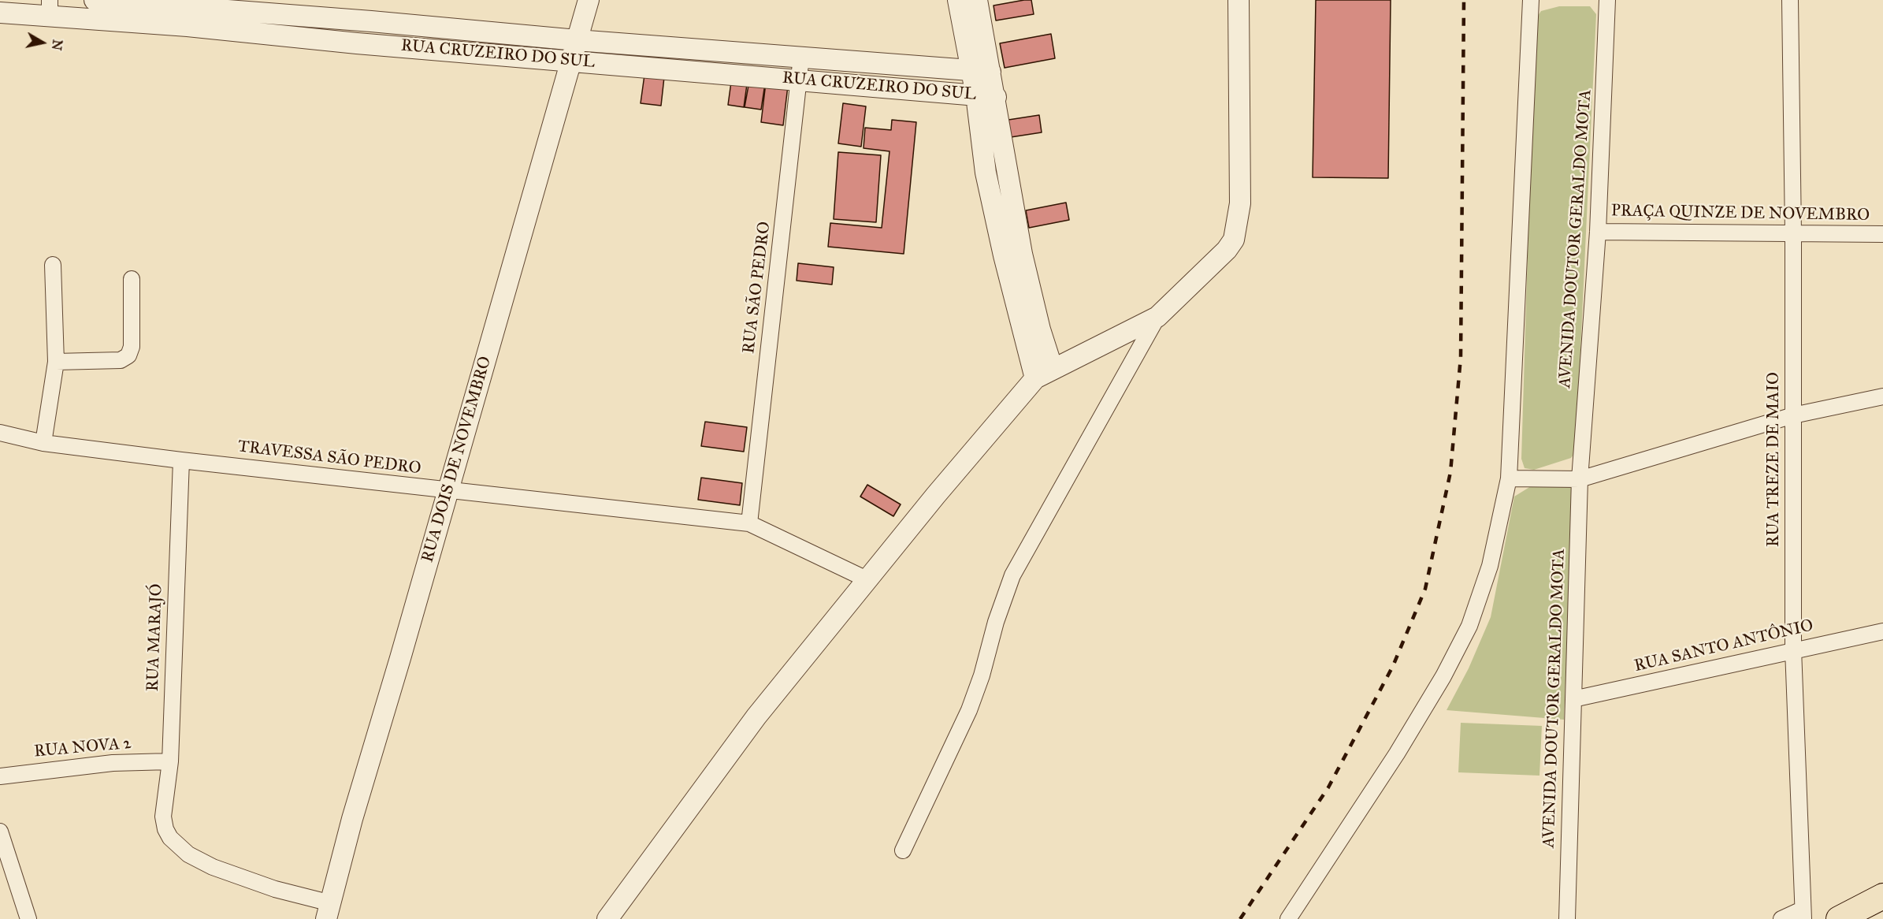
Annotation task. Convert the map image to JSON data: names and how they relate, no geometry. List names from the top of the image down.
{
  "streets": {
    "street": [
      "RUA CRUZEIRO DO SUL",
      "PRAÇA QUINZE DE NOVEMBRO",
      "AVENIDA DOUTOR GERALDO MOTA",
      "RUA SÃO PEDRO",
      "TRAVESSA SÃO PEDRO",
      "RUA DOIS DE NOVEMBRO",
      "RUA TREZE DE MAIO",
      "RUA MARAJÓ",
      "RUA SANTO ANTÔNIO",
      "RUA NOVA 2"
    ]
  },
  "crossings": [
    ["RUA CRUZEIRO DO SUL", "RUA SÃO PEDRO"],
    ["RUA CRUZEIRO DO SUL", "RUA DOIS DE NOVEMBRO"],
    ["PRAÇA QUINZE DE NOVEMBRO", "AVENIDA DOUTOR GERALDO MOTA"],
    ["PRAÇA QUINZE DE NOVEMBRO", "RUA TREZE DE MAIO"],
    ["AVENIDA DOUTOR GERALDO MOTA", "RUA SANTO ANTÔNIO"],
    ["RUA SÃO PEDRO", "TRAVESSA SÃO PEDRO"],
    ["TRAVESSA SÃO PEDRO", "RUA DOIS DE NOVEMBRO"],
    ["TRAVESSA SÃO PEDRO", "RUA MARAJÓ"],
    ["RUA DOIS DE NOVEMBRO", "RUA MARAJÓ"],
    ["RUA TREZE DE MAIO", "RUA SANTO ANTÔNIO"],
    ["RUA MARAJÓ", "RUA NOVA 2"]
  ],
  "north": "right"
}
